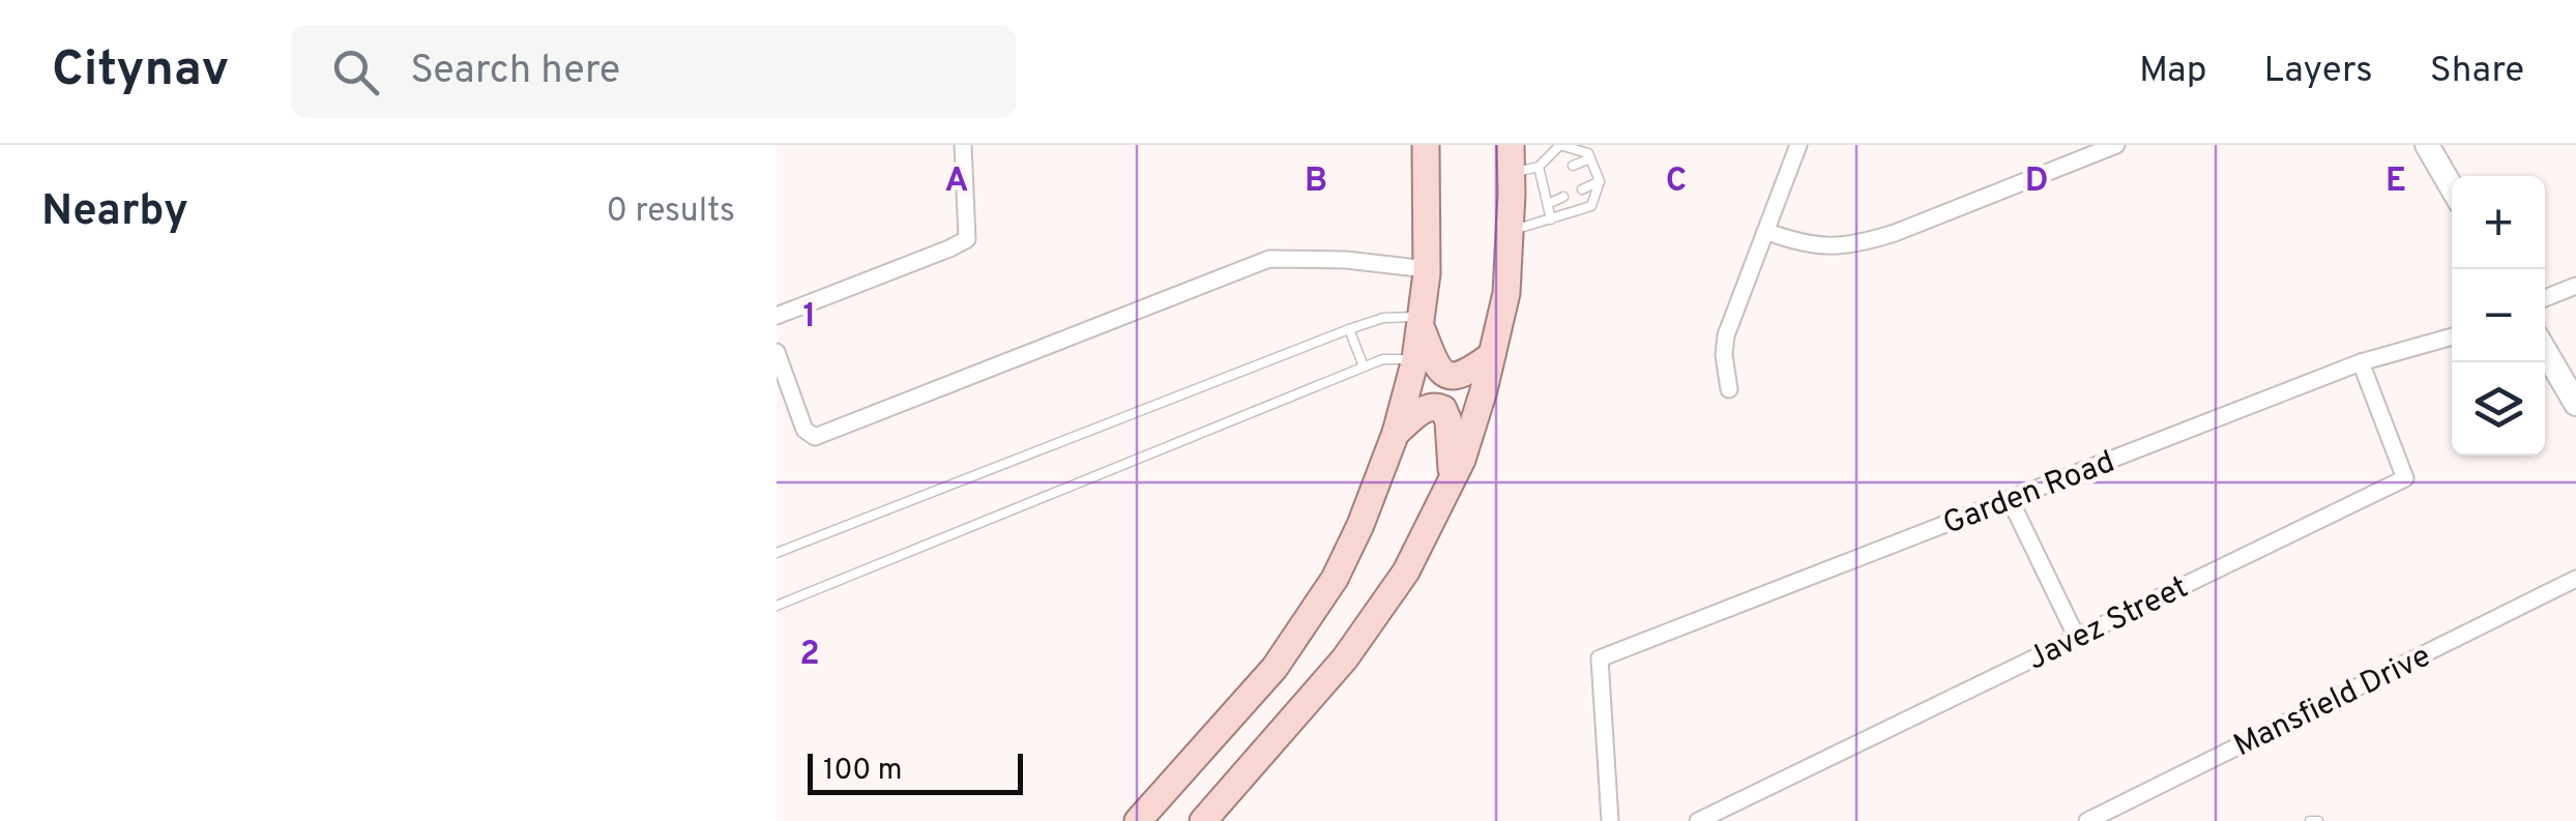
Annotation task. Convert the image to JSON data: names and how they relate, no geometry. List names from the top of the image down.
{
  "streets": {
    "street": ["Garden Road", "Javez Street", "Mansfield Drive"]
  },
  "crossings": [
    ["Garden Road", "Javez Street"]
  ],
  "scale_bar": "100 m",
  "page": {
    "header": "Citynav",
    "search": "Search here",
    "nav": ["Map", "Layers", "Share"],
    "heading": ["Nearby", "0 results"],
    "map_buttons": ["+", "−"],
    "scale": "100 m"
  },
  "grid": {
    "columns": [
      "A",
      "B",
      "C",
      "D",
      "E"
    ],
    "rows": ["1", "2"]
  }
}
